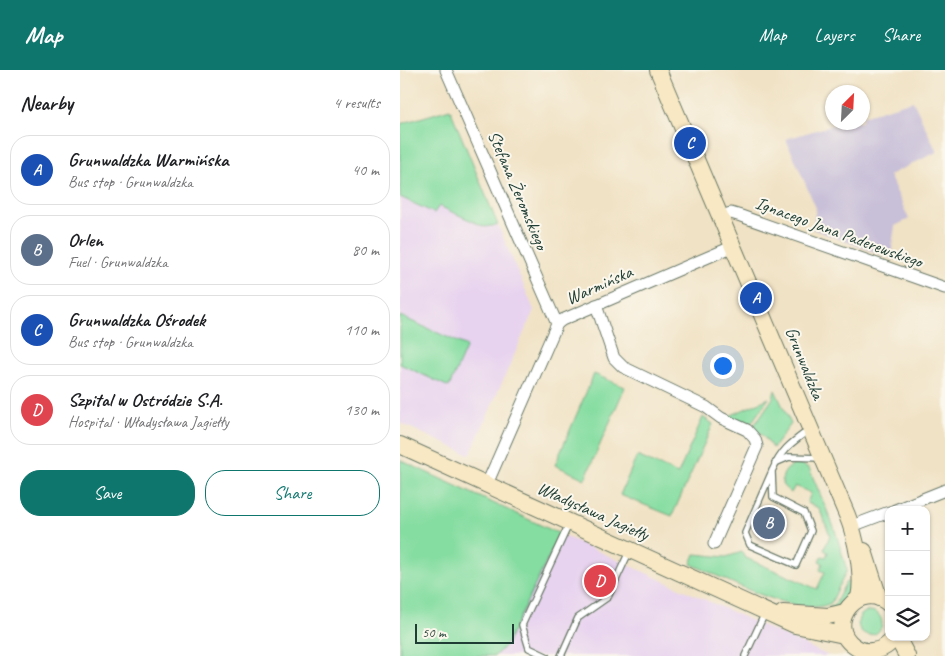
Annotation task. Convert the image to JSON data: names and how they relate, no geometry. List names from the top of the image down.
{
  "streets": {
    "main road": ["Grunwaldzka", "Władysława Jagiełły"],
    "street": ["Stefana Żeromskiego", "Ignacego Jana Paderewskiego", "Warmińska"]
  },
  "crossings": [
    ["Stefana Żeromskiego", "Warmińska"],
    ["Ignacego Jana Paderewskiego", "Grunwaldzka"],
    ["Warmińska", "Grunwaldzka"],
    ["Warmińska", "Władysława Jagiełły"]
  ],
  "scale_bar": "50 m",
  "north": "top right",
  "page": {
    "header": "Map",
    "nav": ["Map", "Layers", "Share"],
    "heading": ["Nearby", "4 results"],
    "pins": [
      "C",
      "A",
      "B",
      "D"
    ],
    "list": [
      {
        "mark": "A",
        "name": "Grunwaldzka Warmińska",
        "note": "Bus stop · Grunwaldzka",
        "value": "40 m"
      },
      {
        "mark": "B",
        "name": "Orlen",
        "note": "Fuel · Grunwaldzka",
        "value": "80 m"
      },
      {
        "mark": "C",
        "name": "Grunwaldzka Ośrodek",
        "note": "Bus stop · Grunwaldzka",
        "value": "110 m"
      },
      {
        "mark": "D",
        "name": "Szpital w Ostródzie S.A.",
        "note": "Hospital · Władysława Jagiełły",
        "value": "130 m"
      }
    ],
    "buttons": ["Save", "Share"],
    "map_buttons": ["+", "−"],
    "scale": "50 m"
  }
}
